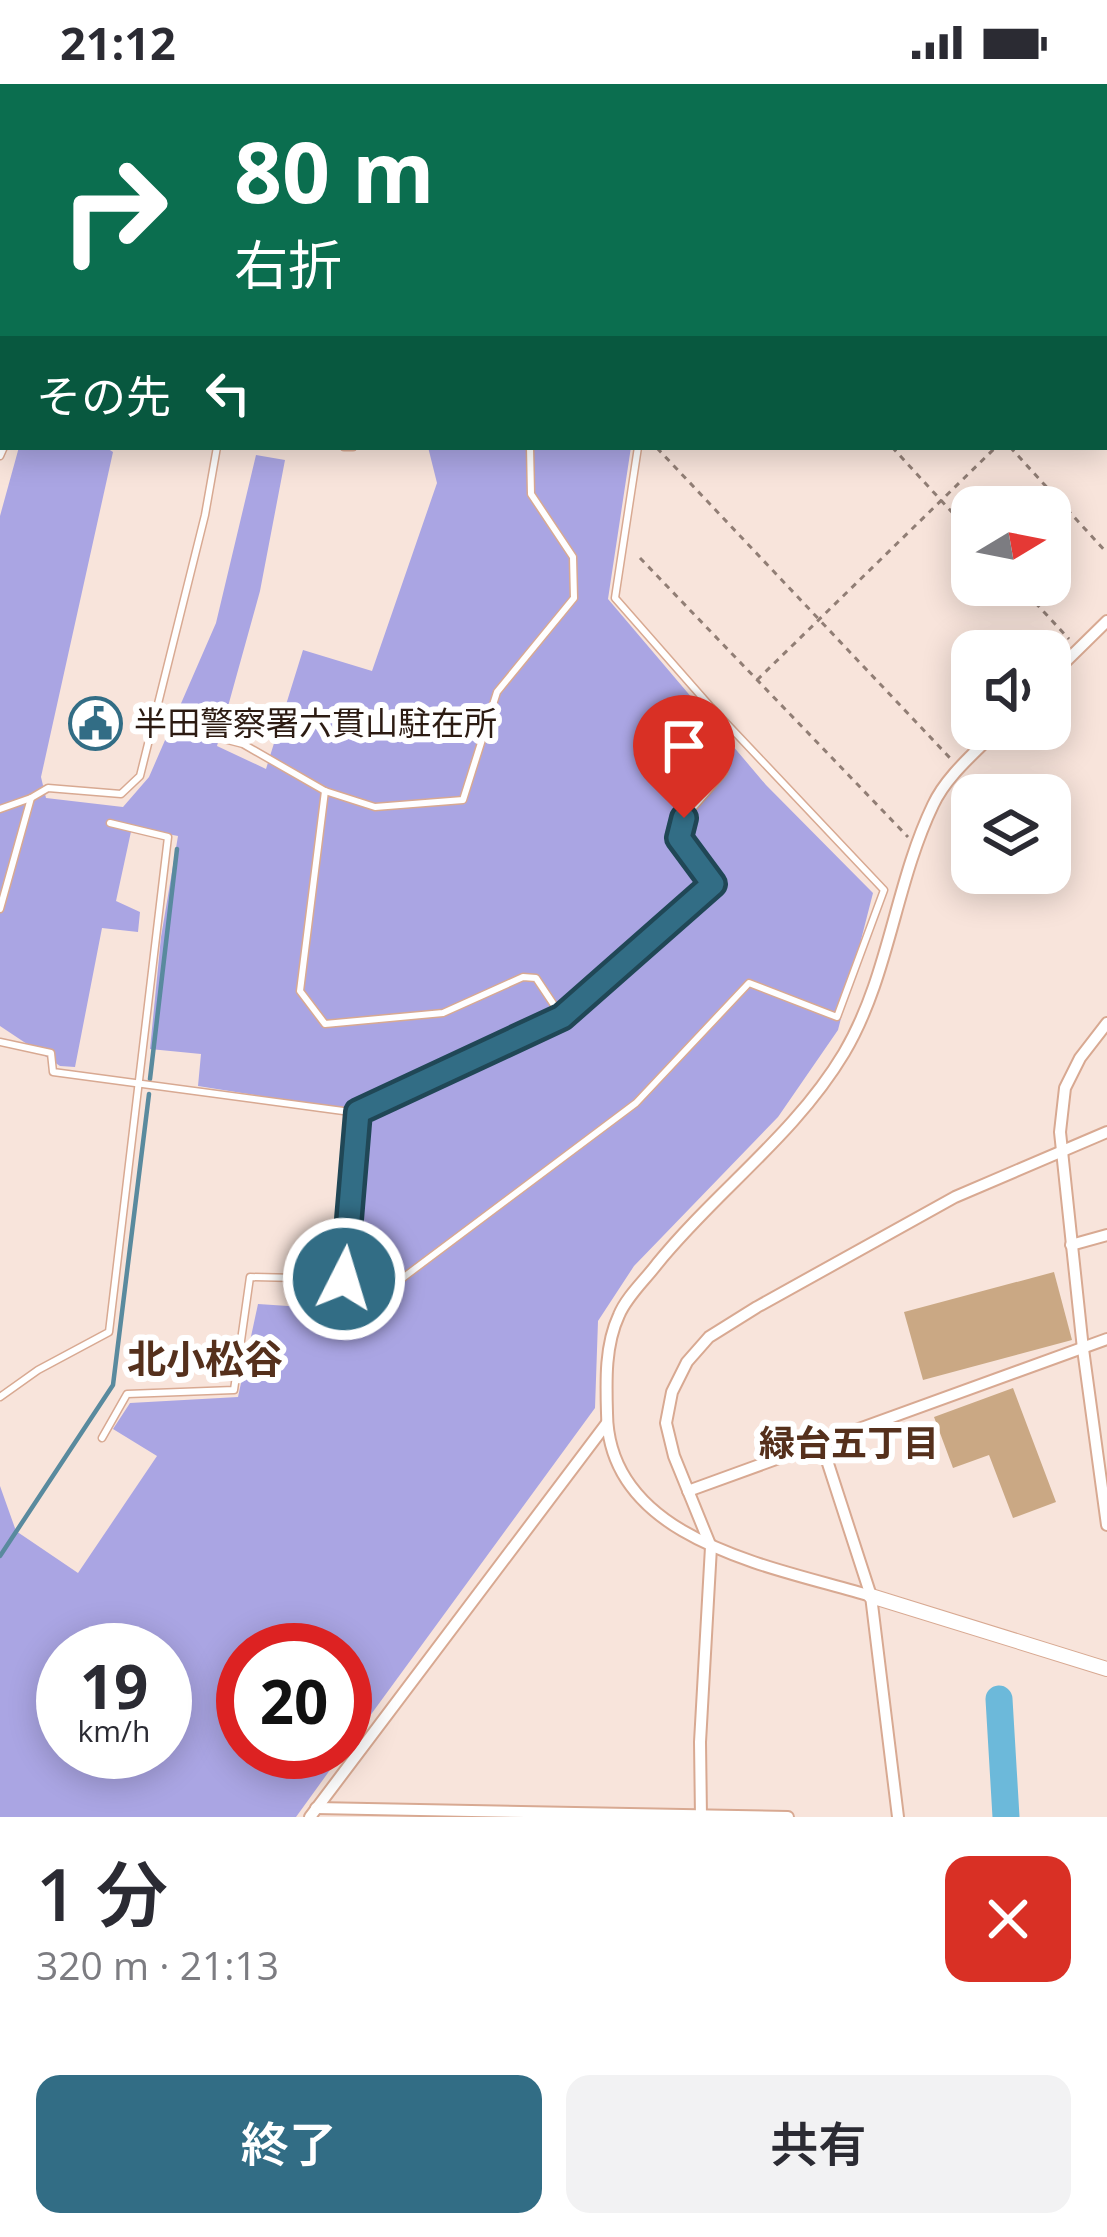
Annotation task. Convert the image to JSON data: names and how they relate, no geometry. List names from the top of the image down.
{
  "districts": ["北小松谷", "緑台五丁目"],
  "places": {
    "public building": ["半田警察署六貫山駐在所"]
  },
  "north": "right",
  "page": {
    "status": "21:12",
    "turn": ["80 m", "右折"],
    "then": "その先",
    "speed": "19 km/h",
    "limit": "20",
    "heading": ["1 分", "320 m · 21:13"],
    "buttons": ["終了", "共有"]
  }
}
